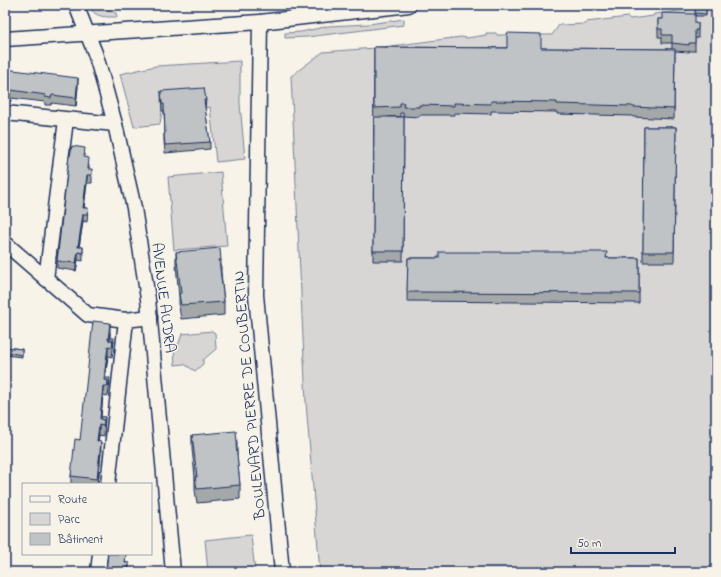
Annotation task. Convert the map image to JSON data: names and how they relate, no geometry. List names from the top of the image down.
{
  "streets": {
    "street": ["AVENUE AUDRA", "BOULEVARD PIERRE DE COUBERTIN"]
  },
  "legend": ["Route", "Parc", "Bâtiment"],
  "scale_bar": "50 m"
}
